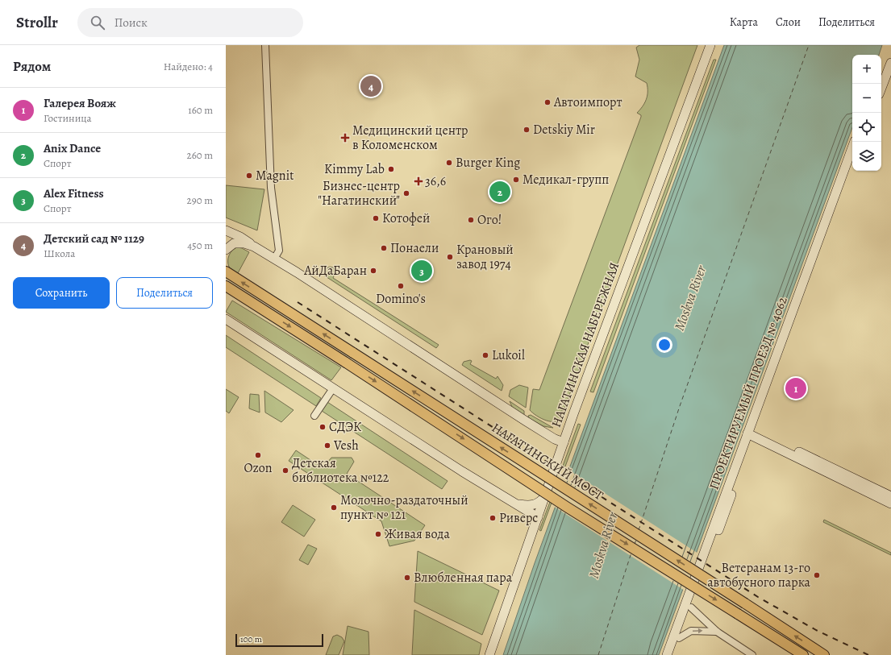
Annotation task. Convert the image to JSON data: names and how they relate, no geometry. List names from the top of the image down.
{
  "streets": {
    "main road": ["НАГАТИНСКАЯ НАБЕРЕЖНАЯ", "ПРОЕКТИРУЕМЫЙ ПРОЕЗД № 4062", "НАГАТИНСКИЙ МОСТ"]
  },
  "water": ["Moskva River"],
  "places": {
    "other": [
      "Автоимпорт",
      "Detskiy Mir",
      "Burger King",
      "Kimmy Lab",
      "Magnit",
      "Медикал-групп",
      "Бизнес-центр \"Нагатинский\"",
      "Котофей",
      "Ого!",
      "Понаели",
      "Крановый завод 1974",
      "АйДаБаран",
      "Domino's",
      "Lukoil",
      "СДЭК",
      "Vesh",
      "Ozon",
      "Детская библиотека №122",
      "Молочно-раздаточный пункт № 121",
      "Риверс",
      "Живая вода",
      "Ветеранам 13-го автобусного парка",
      "Влюбленная пара"
    ],
    "health": ["Медицинский центр в Коломенском", "36,6"]
  },
  "scale_bar": "100 m",
  "page": {
    "header": "Strollr",
    "search": "Поиск",
    "nav": ["Карта", "Слои", "Поделиться"],
    "heading": ["Рядом", "Найдено: 4"],
    "map_buttons": ["+", "−"],
    "pins": [
      "4",
      "2",
      "3",
      "1"
    ],
    "list": [
      {
        "mark": "1",
        "name": "Галерея Вояж",
        "note": "Гостиница",
        "value": "160 m"
      },
      {
        "mark": "2",
        "name": "Anix Dance",
        "note": "Спорт",
        "value": "260 m"
      },
      {
        "mark": "3",
        "name": "Alex Fitness",
        "note": "Спорт",
        "value": "290 m"
      },
      {
        "mark": "4",
        "name": "Детский сад № 1129",
        "note": "Школа",
        "value": "450 m"
      }
    ],
    "buttons": ["Сохранить", "Поделиться"],
    "scale": "100 m"
  }
}
